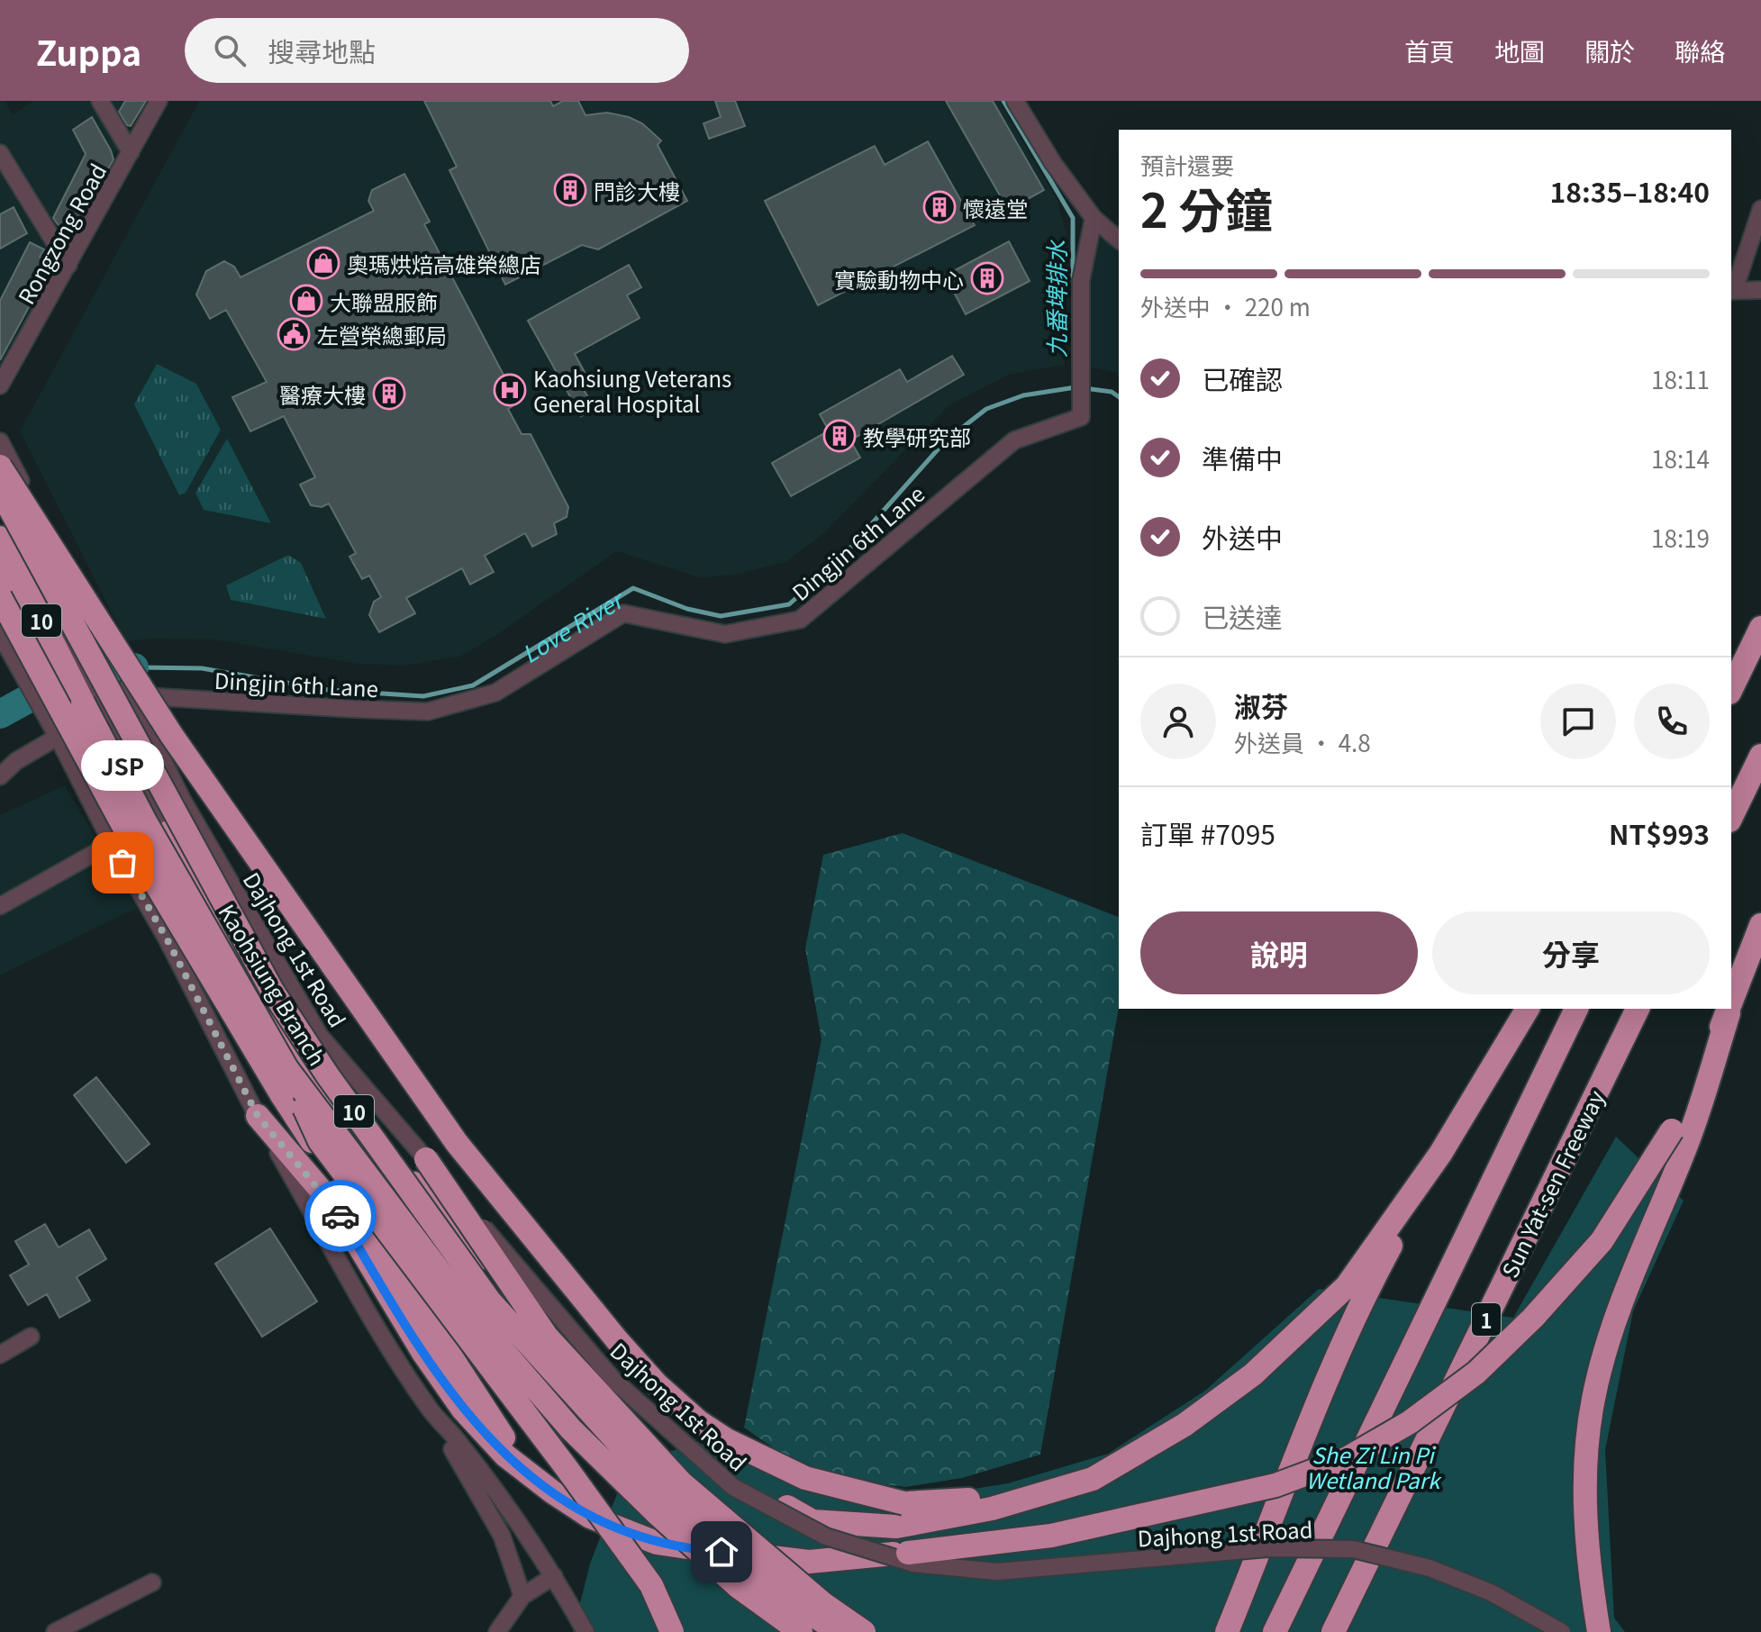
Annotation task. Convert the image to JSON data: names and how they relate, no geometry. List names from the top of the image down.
{
  "streets": {
    "highway": [
      "10",
      "Kaohsiung Branch",
      "Sun Yat-sen Freeway",
      "1"
    ],
    "street": ["Rongzong Road", "Dingjin 6th Lane", "Dajhong 1st Road"]
  },
  "crossings": [
    ["Dingjin 6th Lane", "Dajhong 1st Road"]
  ],
  "water": ["九番埤排水", "Love River"],
  "parks": ["She Zi Lin Pi Wetland Park"],
  "places": {
    "building": [
      "門診大樓",
      "懷遠堂",
      "實驗動物中心",
      "醫療大樓",
      "教學研究部"
    ],
    "shop": ["奧瑪烘焙高雄榮總店", "大聯盟服飾"],
    "public building": ["左營榮總郵局"],
    "hospital": ["Kaohsiung Veterans General Hospital"],
    "other": ["JSP"]
  },
  "page": {
    "header": "Zuppa",
    "search": "搜尋地點",
    "nav": [
      "首頁",
      "地圖",
      "關於",
      "聯絡"
    ],
    "heading": ["2 分鐘", "預計還要", "18:35–18:40"],
    "panel": [
      "淑芬",
      "外送員 · 4.8",
      "訂單 #7095",
      "NT$993"
    ],
    "bar": "外送中 · 220 m",
    "list": [
      ["已確認", "18:11"],
      ["準備中", "18:14"],
      ["外送中", "18:19"],
      "已送達"
    ],
    "bubble": "JSP",
    "buttons": ["說明", "分享"]
  }
}
